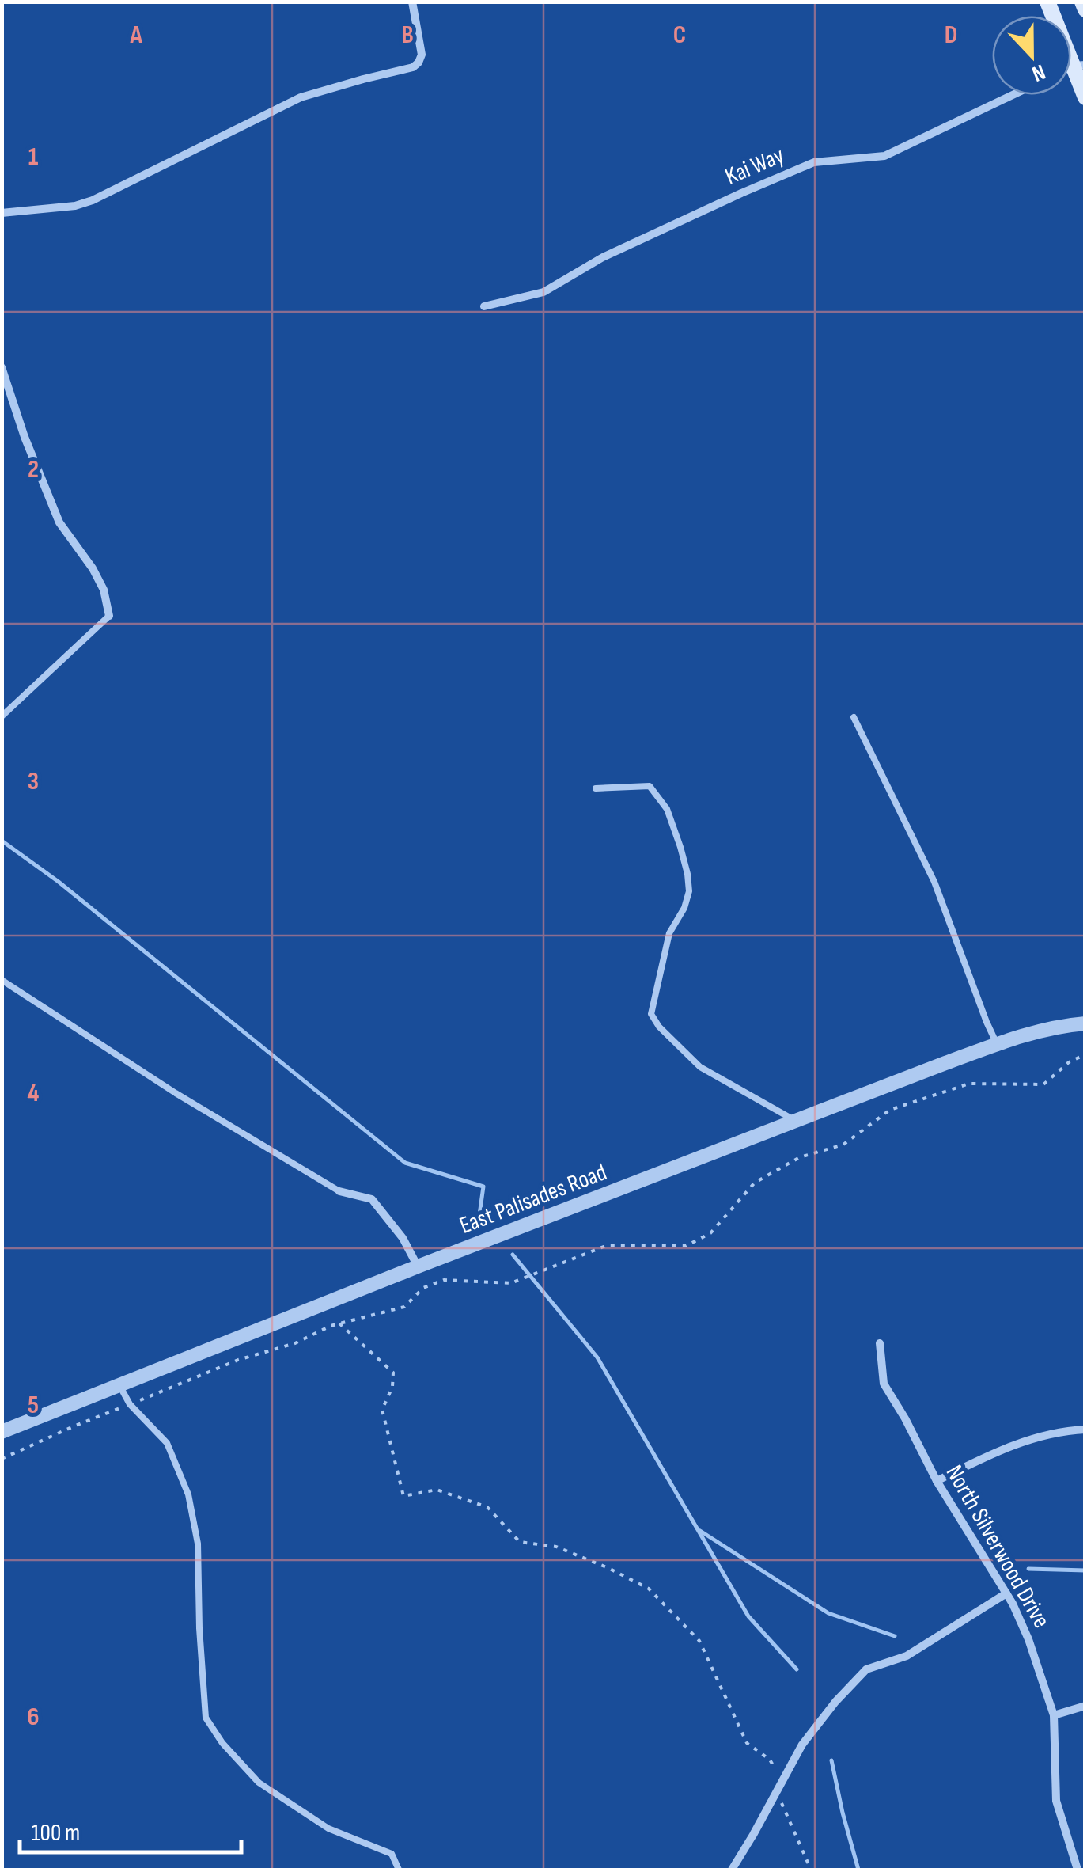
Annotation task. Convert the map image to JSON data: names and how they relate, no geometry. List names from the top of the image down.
{
  "streets": {
    "street": ["Kai Way", "East Palisades Road", "North Silverwood Drive"]
  },
  "scale_bar": "100 m",
  "north": "bottom",
  "grid": {
    "columns": [
      "A",
      "B",
      "C",
      "D"
    ],
    "rows": [
      "1",
      "2",
      "3",
      "4",
      "5",
      "6"
    ]
  }
}
